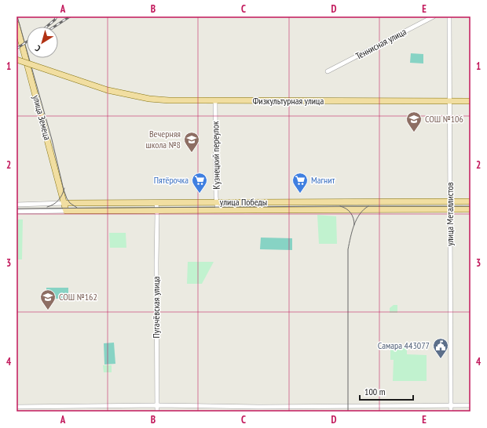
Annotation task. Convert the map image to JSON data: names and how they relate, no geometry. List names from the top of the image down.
{
  "streets": {
    "main road": ["Физкультурная улица", "улица Земеца", "улица Победы"],
    "street": [
      "Теннисная улица",
      "Кузнецкий переулок",
      "улица Металлистов",
      "Пугачёвская улица"
    ]
  },
  "crossings": [
    ["Физкультурная улица", "Кузнецкий переулок"],
    ["Физкультурная улица", "улица Металлистов"],
    ["улица Земеца", "улица Победы"],
    ["Кузнецкий переулок", "улица Победы"],
    ["улица Победы", "улица Металлистов"],
    ["улица Победы", "Пугачёвская улица"]
  ],
  "places": {
    "school or university": ["СОШ №106", "Вечерняя школа №8", "СОШ №162"],
    "supermarket": ["Пятёрочка", "Магнит"],
    "public building": ["Самара 443077"]
  },
  "scale_bar": "100 m",
  "north": "bottom left",
  "grid": {
    "columns": [
      "A",
      "B",
      "C",
      "D",
      "E"
    ],
    "rows": [
      "1",
      "2",
      "3",
      "4"
    ]
  }
}
